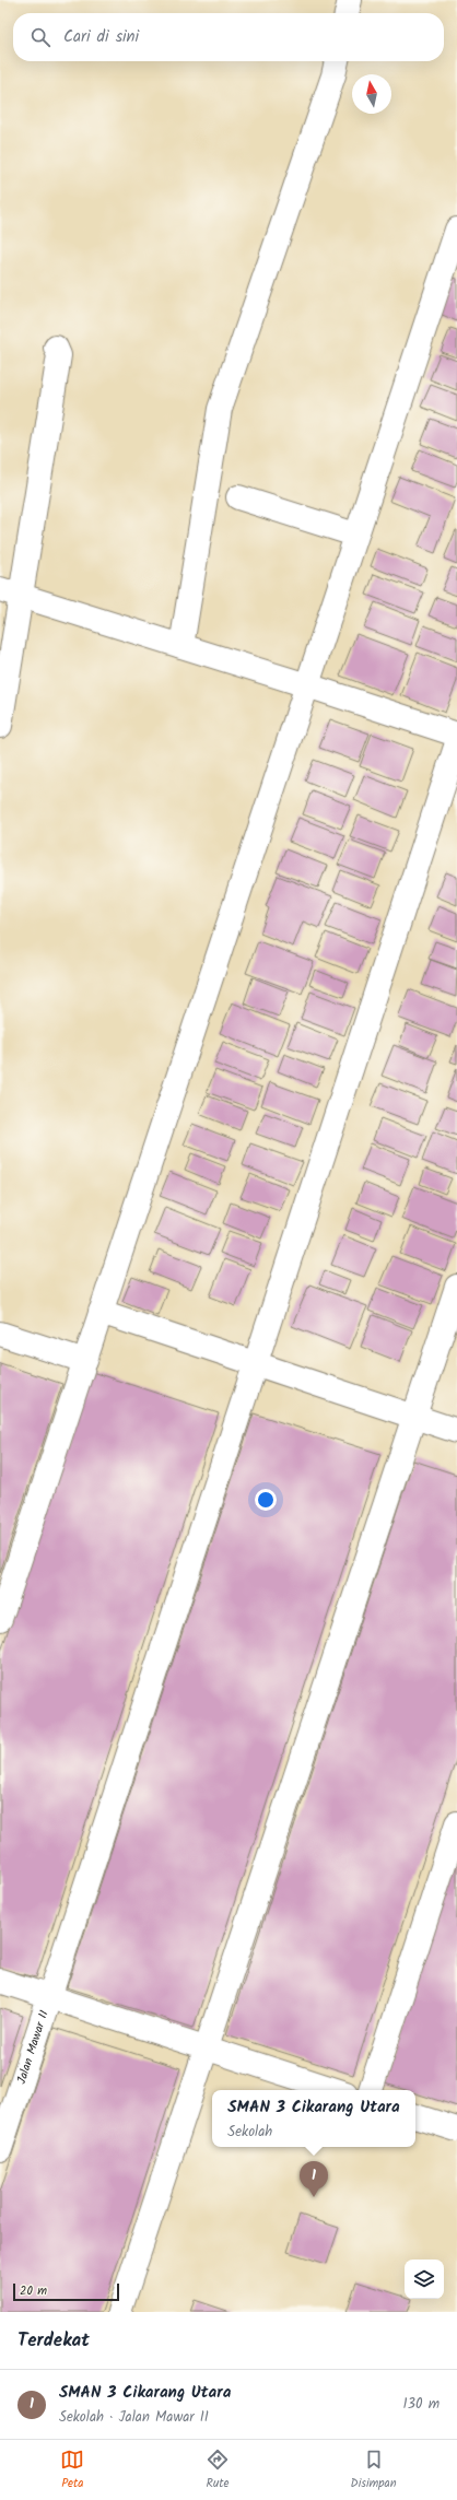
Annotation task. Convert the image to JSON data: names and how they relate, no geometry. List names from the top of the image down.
{
  "streets": {
    "street": ["Jalan Mawar II"]
  },
  "scale_bar": "20 m",
  "north": "top",
  "page": {
    "search": "Cari di sini",
    "popup": ["SMAN 3 Cikarang Utara", "Sekolah"],
    "pins": "1",
    "scale": "20 m",
    "heading": "Terdekat",
    "list": [
      {
        "mark": "1",
        "name": "SMAN 3 Cikarang Utara",
        "note": "Sekolah · Jalan Mawar II",
        "value": "130 m"
      }
    ],
    "nav": ["Peta", "Rute", "Disimpan"]
  }
}
